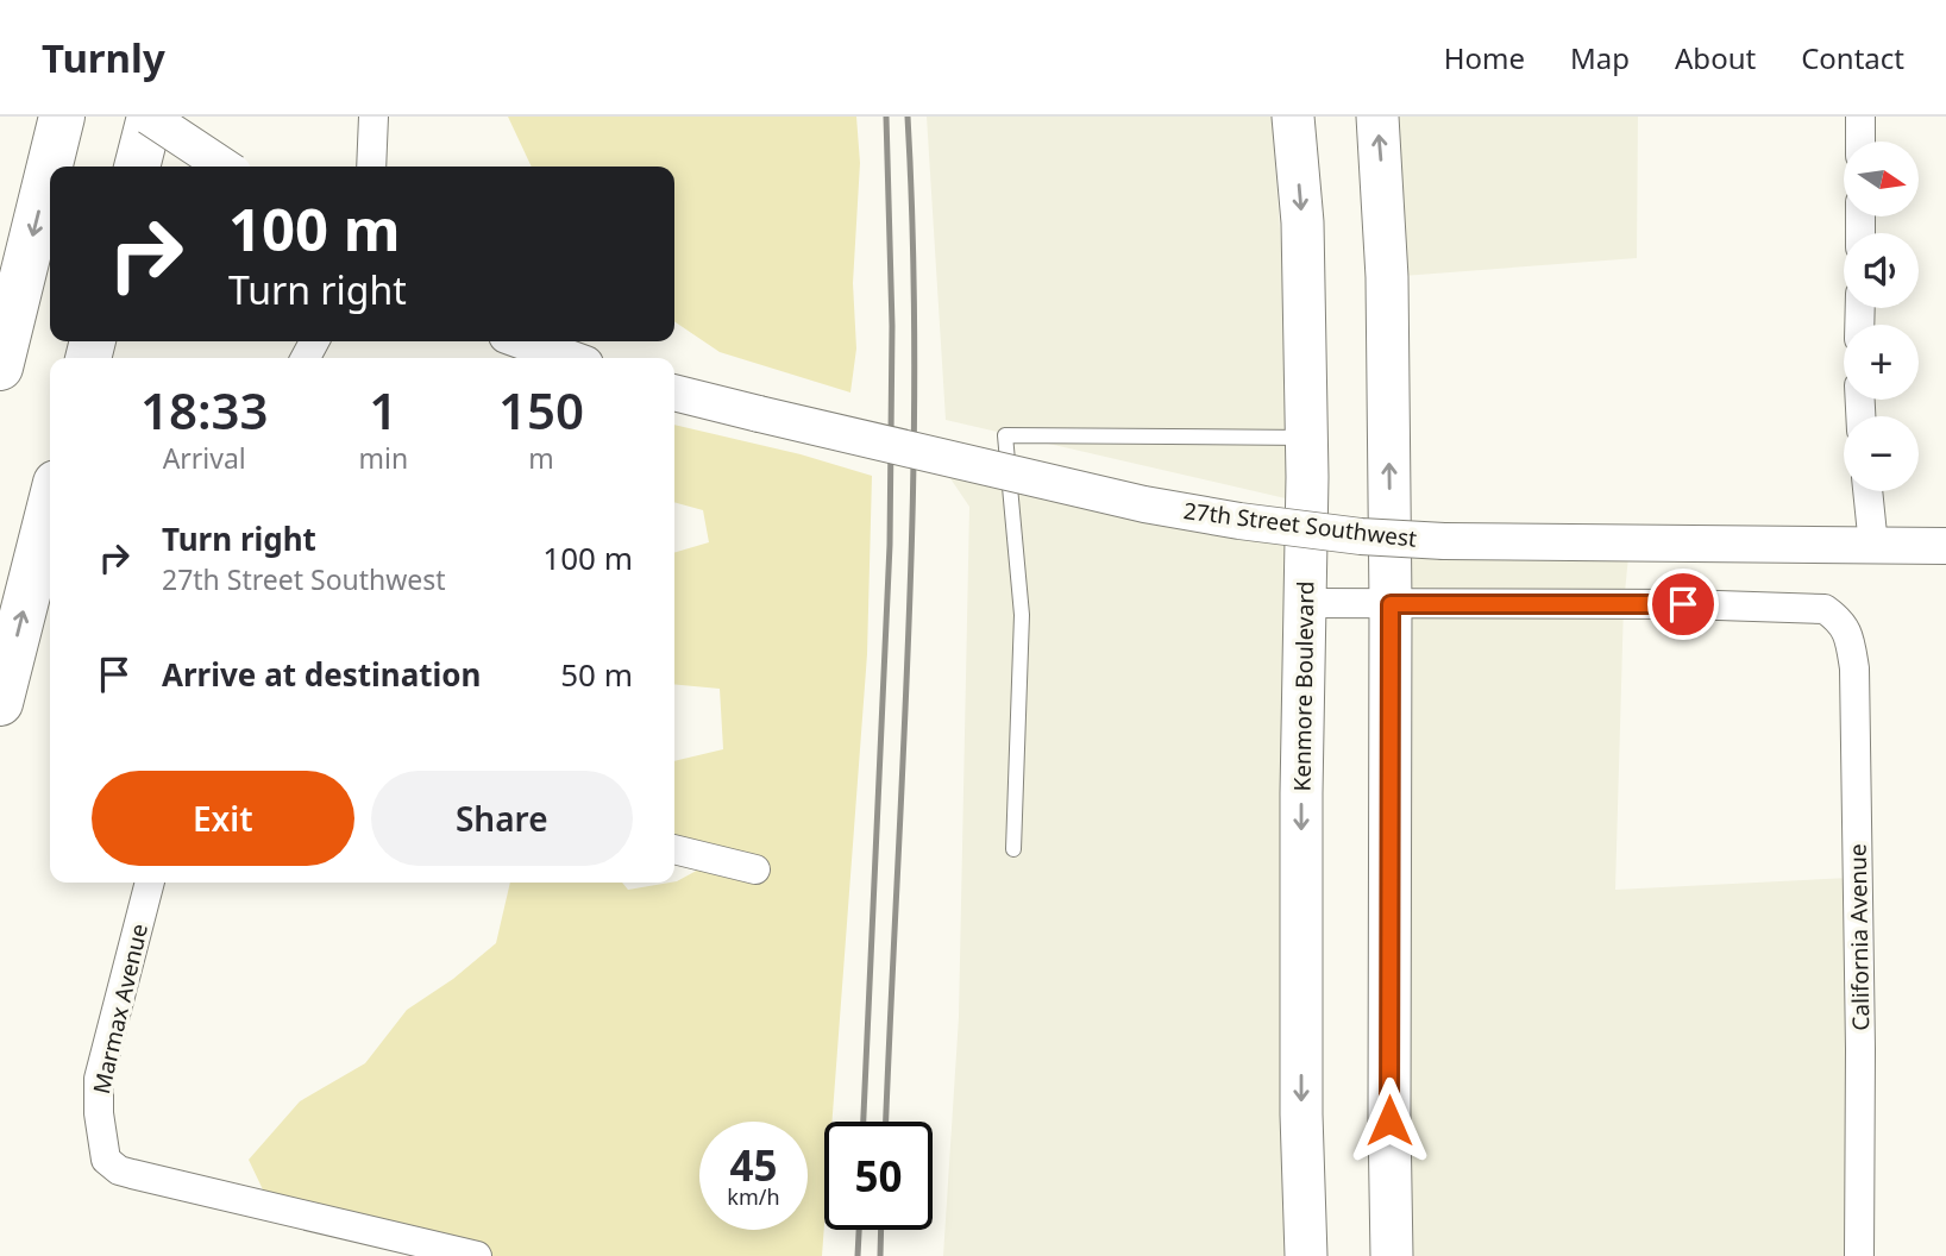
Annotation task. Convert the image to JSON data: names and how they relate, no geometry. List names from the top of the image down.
{
  "streets": {
    "main road": ["Kenmore Boulevard"],
    "street": ["27th Street Southwest", "California Avenue", "Marmax Avenue"]
  },
  "north": "right",
  "page": {
    "header": "Turnly",
    "nav": [
      "Home",
      "Map",
      "About",
      "Contact"
    ],
    "map_buttons": ["+", "−"],
    "turn": ["100 m", "Turn right"],
    "eta": [
      "18:33",
      "Arrival",
      "1",
      "min",
      "150",
      "m"
    ],
    "list": [
      {
        "name": "Turn right",
        "note": "27th Street Southwest",
        "value": "100 m"
      },
      {
        "name": "Arrive at destination",
        "value": "50 m"
      }
    ],
    "buttons": ["Exit", "Share"],
    "speed": "45 km/h",
    "limit": "50"
  }
}
